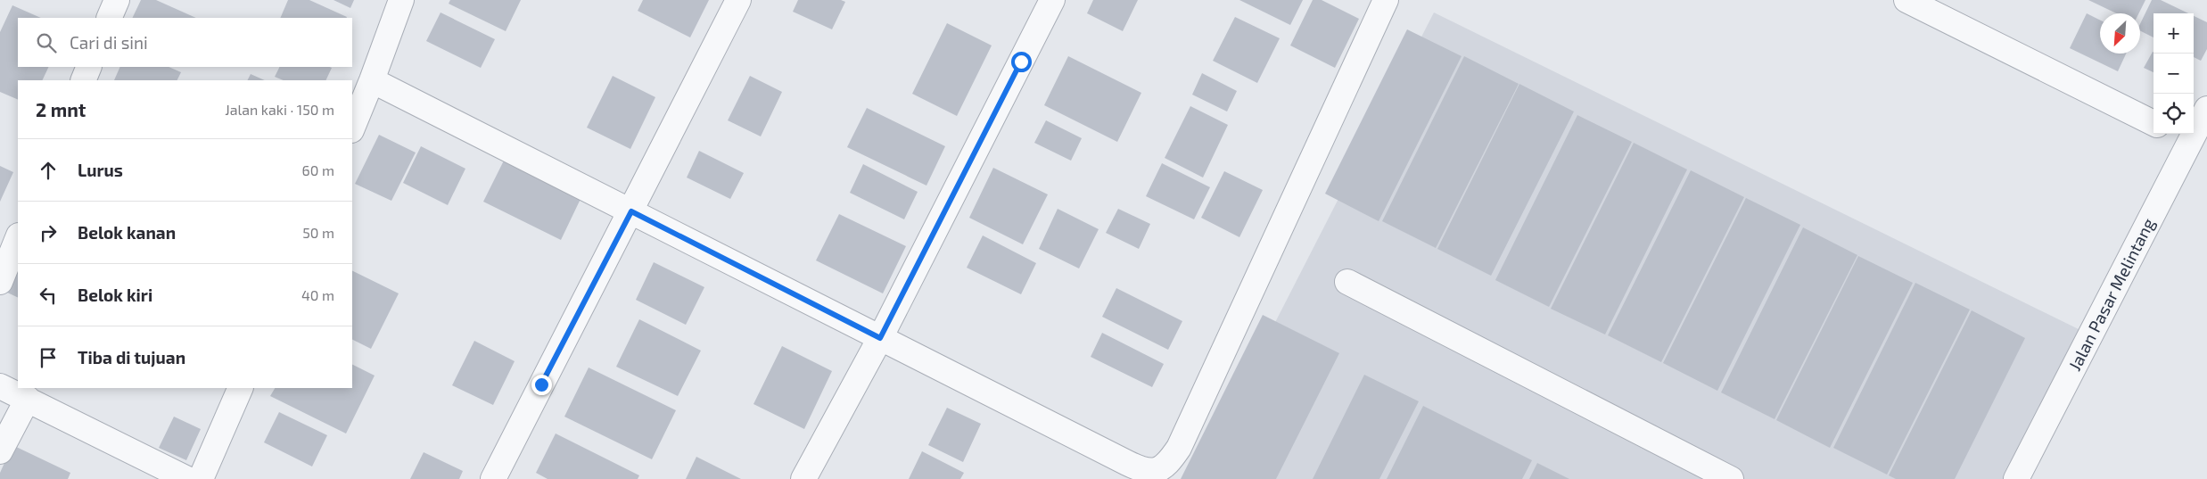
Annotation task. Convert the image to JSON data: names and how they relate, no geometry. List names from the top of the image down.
{
  "streets": {
    "street": ["Jalan Pasar Melintang"]
  },
  "north": "bottom left",
  "page": {
    "map_buttons": ["+", "−"],
    "search": "Cari di sini",
    "heading": ["2 mnt", "Jalan kaki · 150 m"],
    "list": [
      ["Lurus", "60 m"],
      ["Belok kanan", "50 m"],
      ["Belok kiri", "40 m"],
      "Tiba di tujuan"
    ]
  }
}
